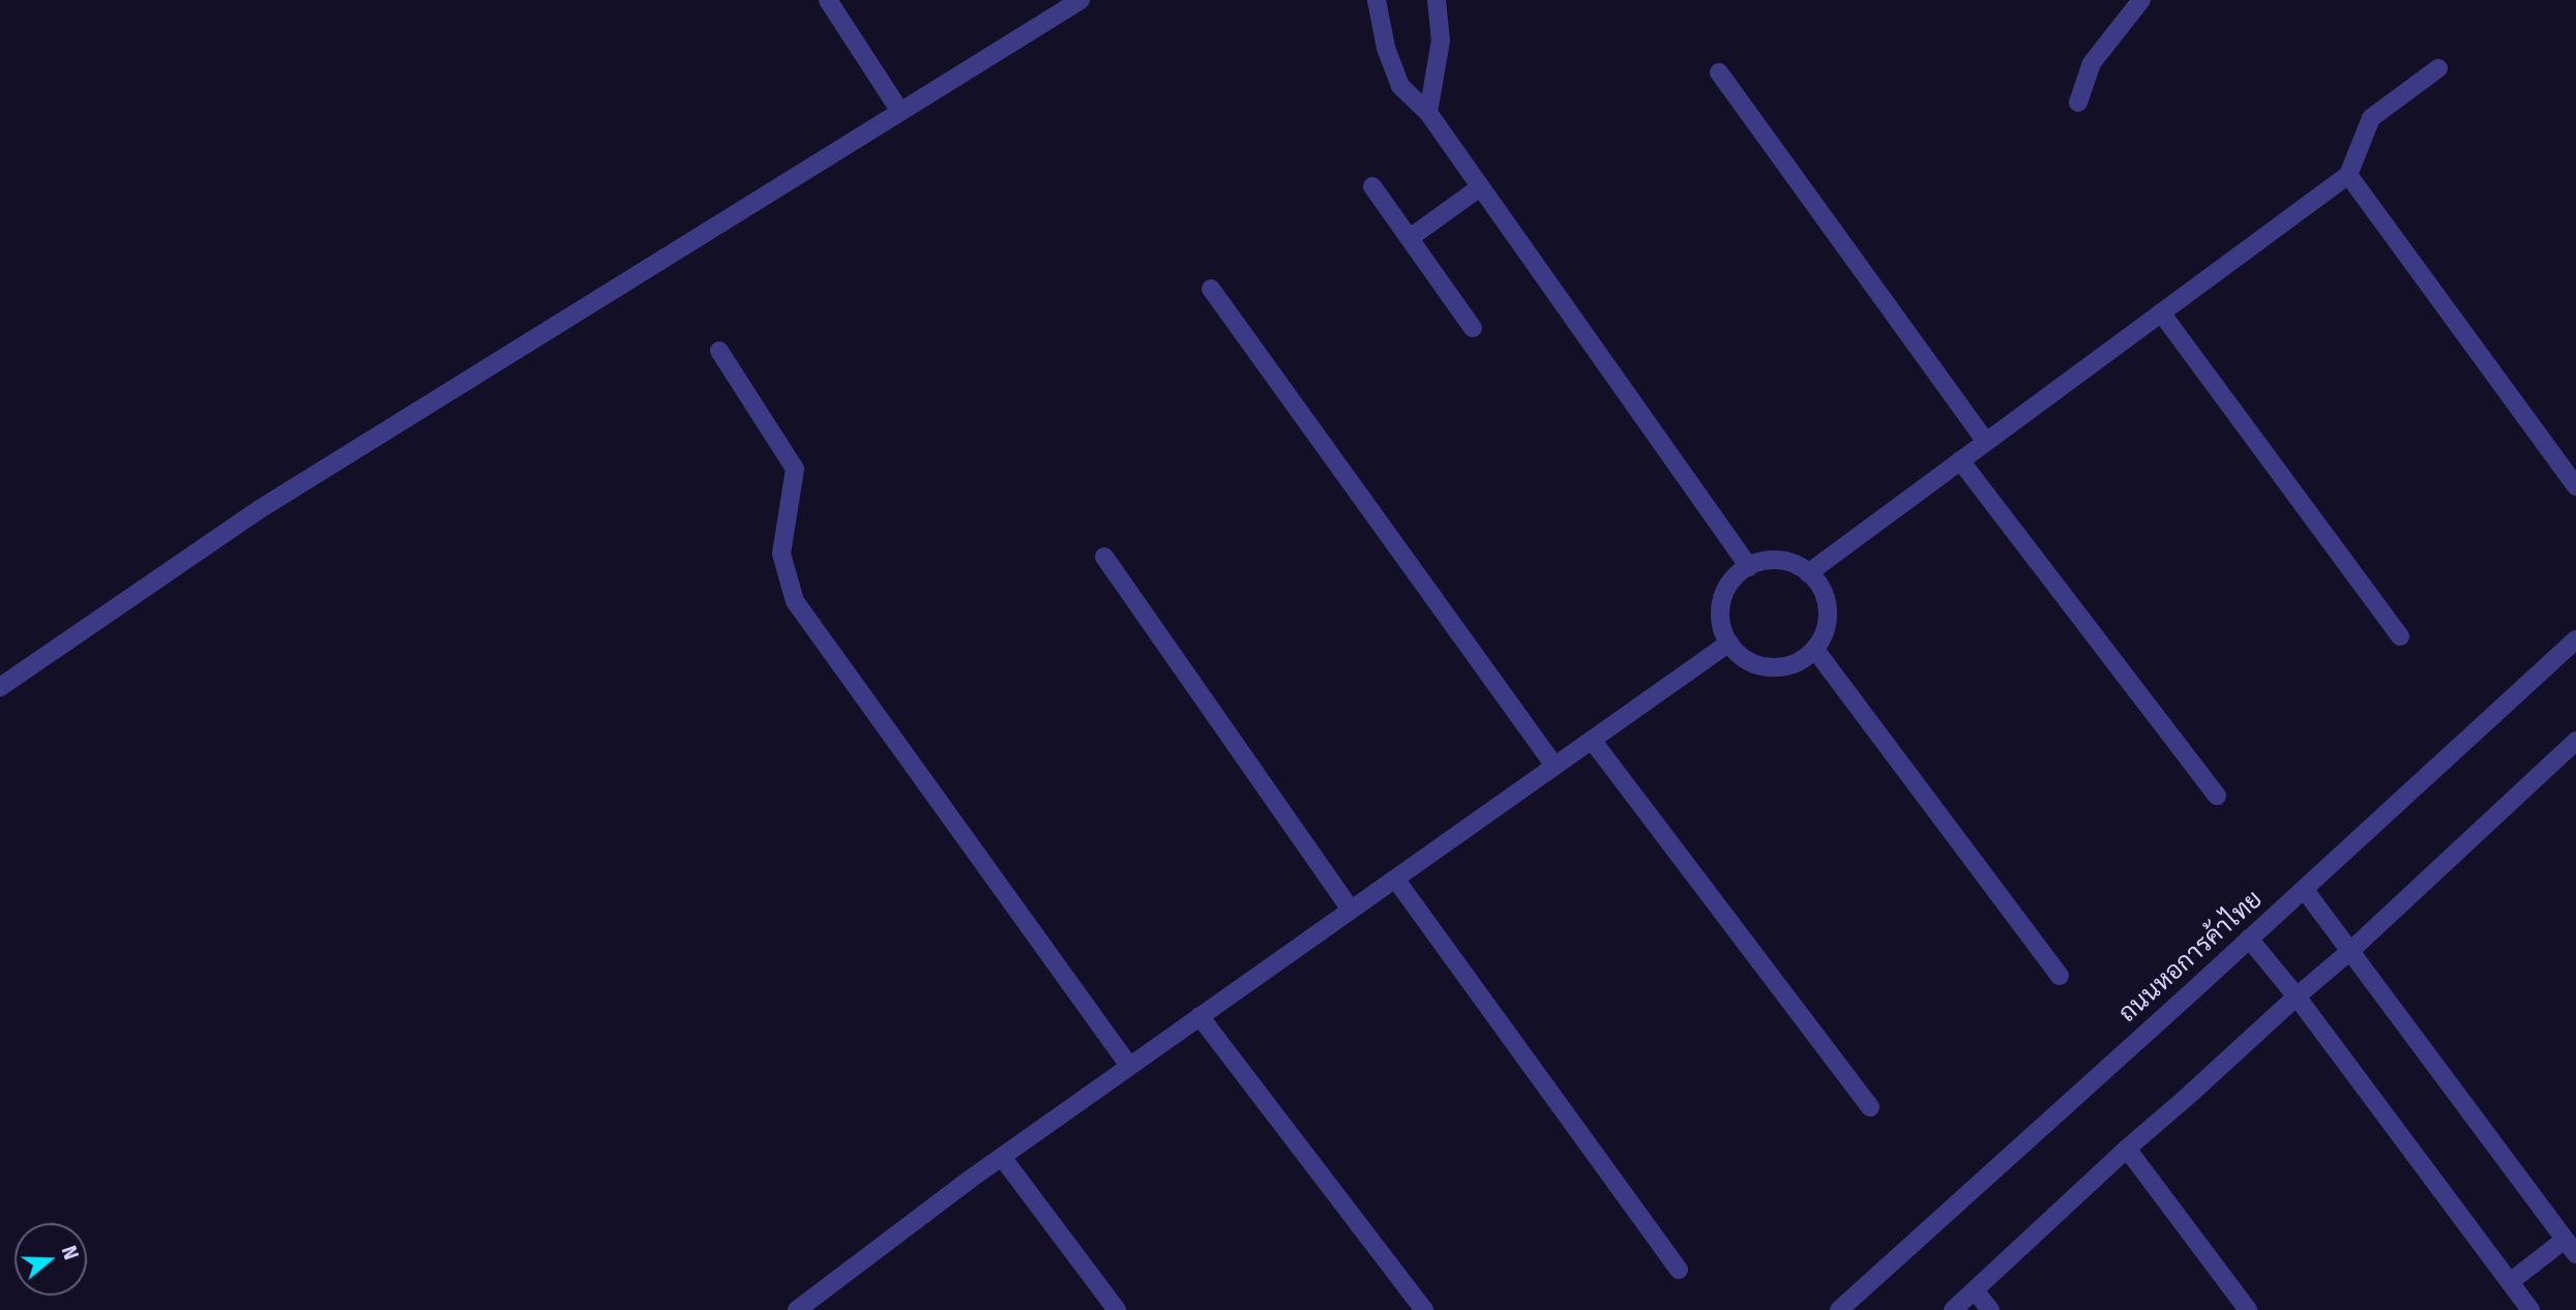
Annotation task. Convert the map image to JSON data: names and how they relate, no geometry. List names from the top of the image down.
{
  "streets": {
    "street": ["ถนนหอการค้าไทย"]
  },
  "north": "right"
}
